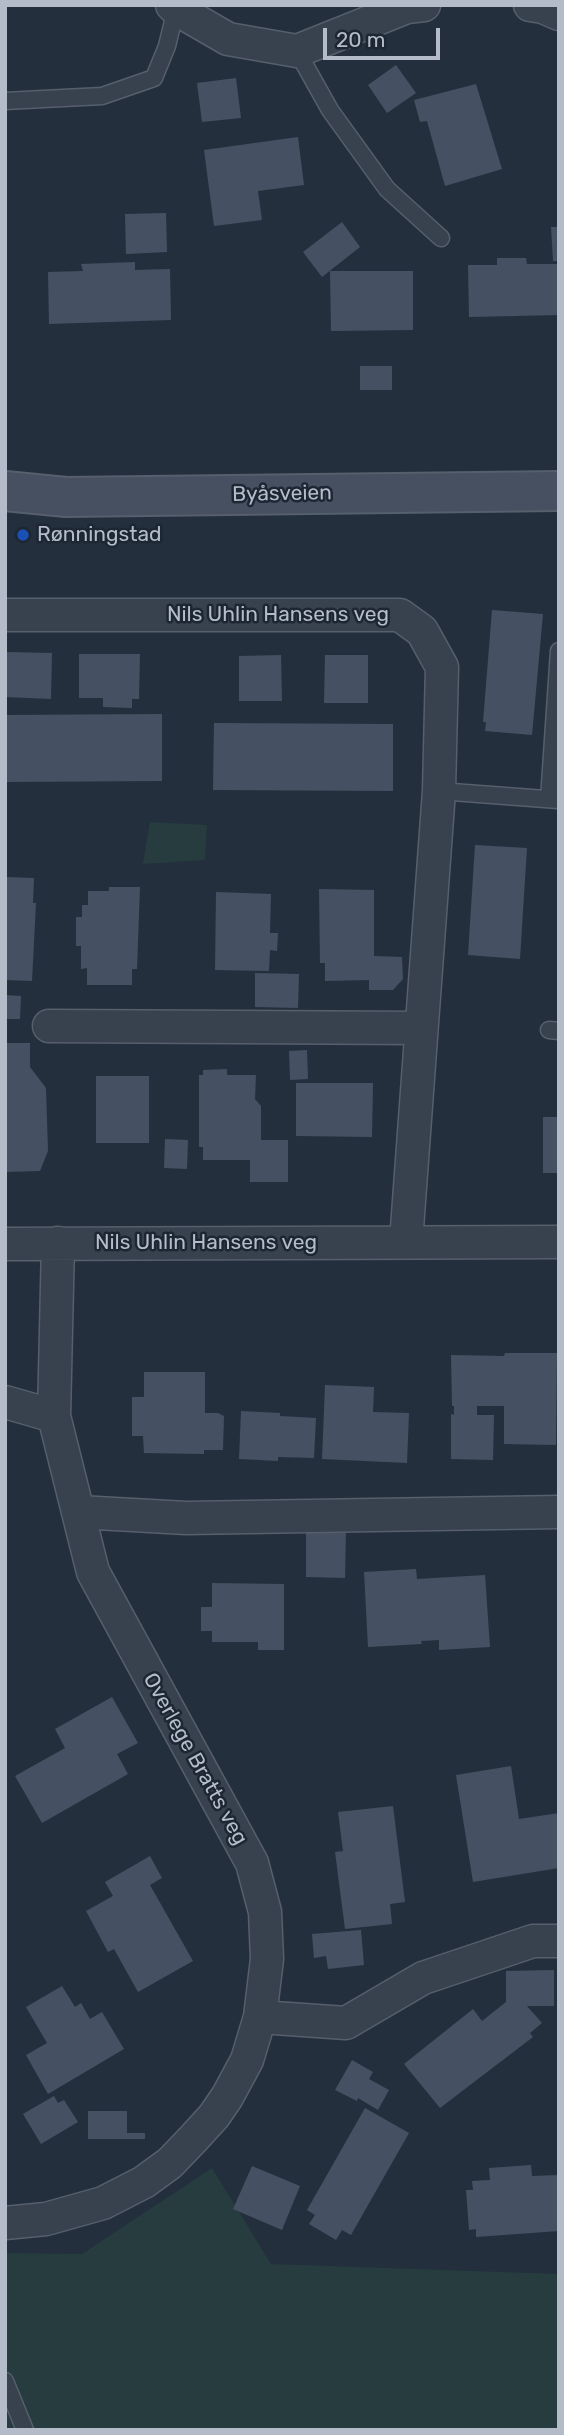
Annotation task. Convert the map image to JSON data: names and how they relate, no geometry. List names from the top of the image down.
{
  "streets": {
    "main road": ["Byåsveien"],
    "street": ["Nils Uhlin Hansens veg", "Overlege Bratts veg"]
  },
  "crossings": [
    ["Nils Uhlin Hansens veg", "Overlege Bratts veg"]
  ],
  "places": ["Rønningstad"],
  "scale_bar": "20 m"
}
